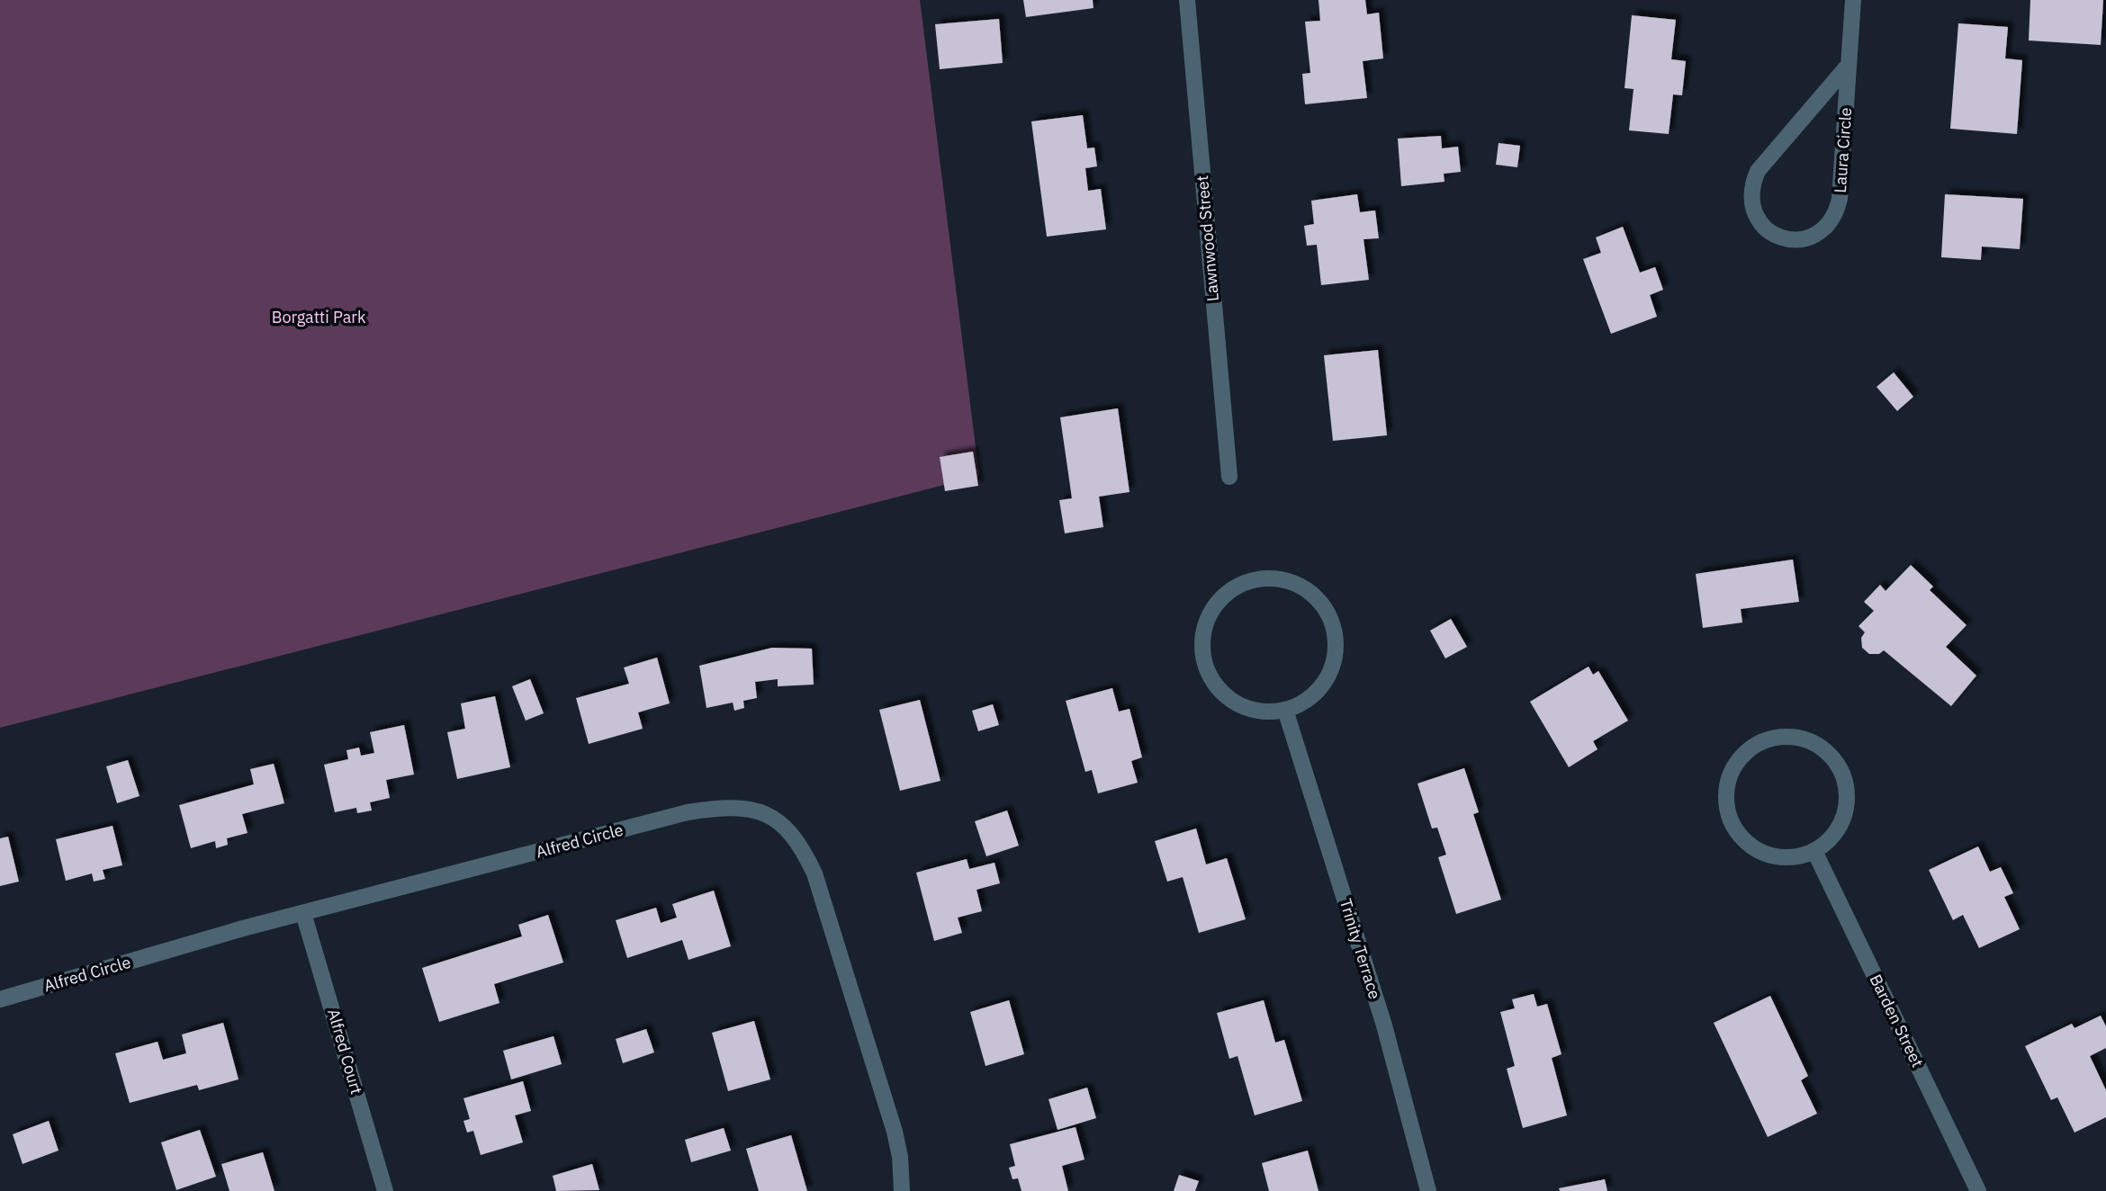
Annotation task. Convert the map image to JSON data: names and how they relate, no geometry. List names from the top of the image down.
{
  "streets": {
    "street": [
      "Laura Circle",
      "Lawnwood Street",
      "Alfred Circle",
      "Trinity Terrace",
      "Barden Street",
      "Alfred Court"
    ]
  },
  "crossings": [
    ["Alfred Circle", "Alfred Court"]
  ],
  "parks": ["Borgatti Park"]
}
